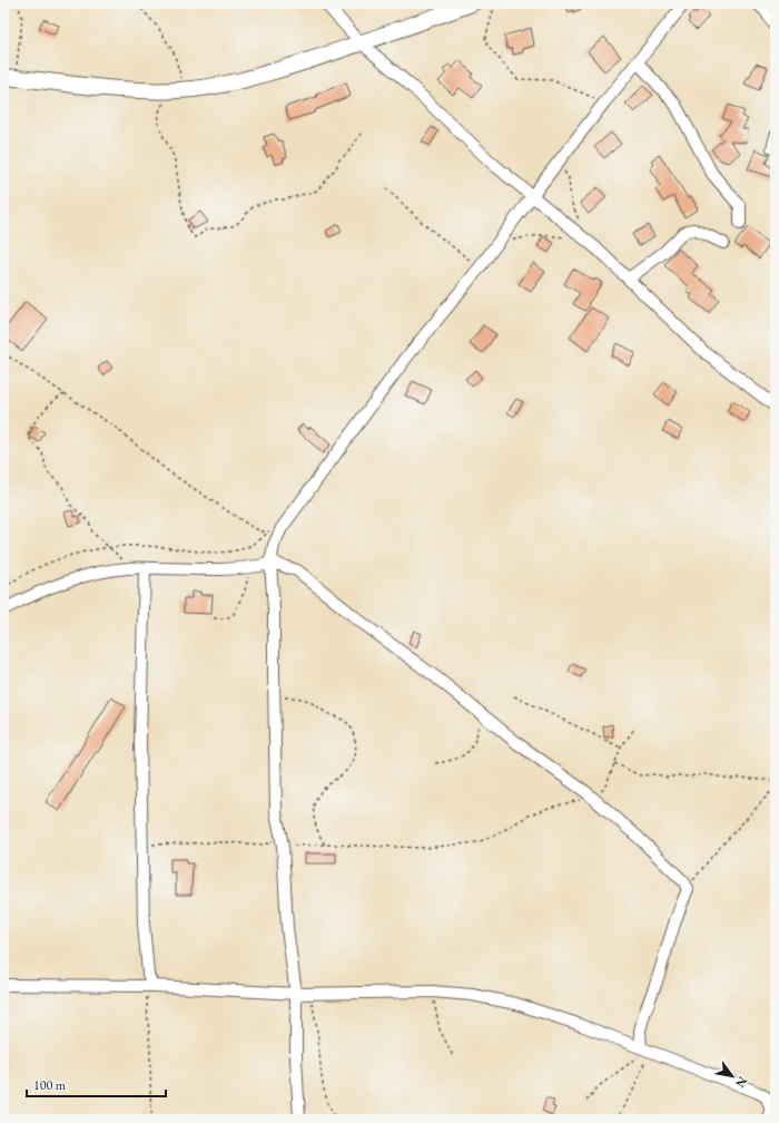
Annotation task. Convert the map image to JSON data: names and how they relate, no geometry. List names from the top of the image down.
{
  "scale_bar": "100 m",
  "north": "bottom right"
}
